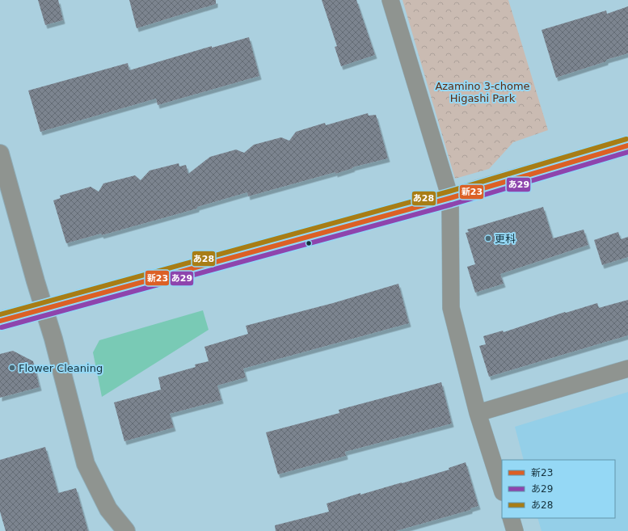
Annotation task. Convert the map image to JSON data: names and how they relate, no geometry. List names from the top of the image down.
{
  "parks": ["Azamino 3-chome Higashi Park"],
  "places": ["更科", "Flower Cleaning"],
  "lines": ["transit line あ28", "transit line 新23", "transit line あ29"],
  "legend": ["新23", "あ29", "あ28"]
}
